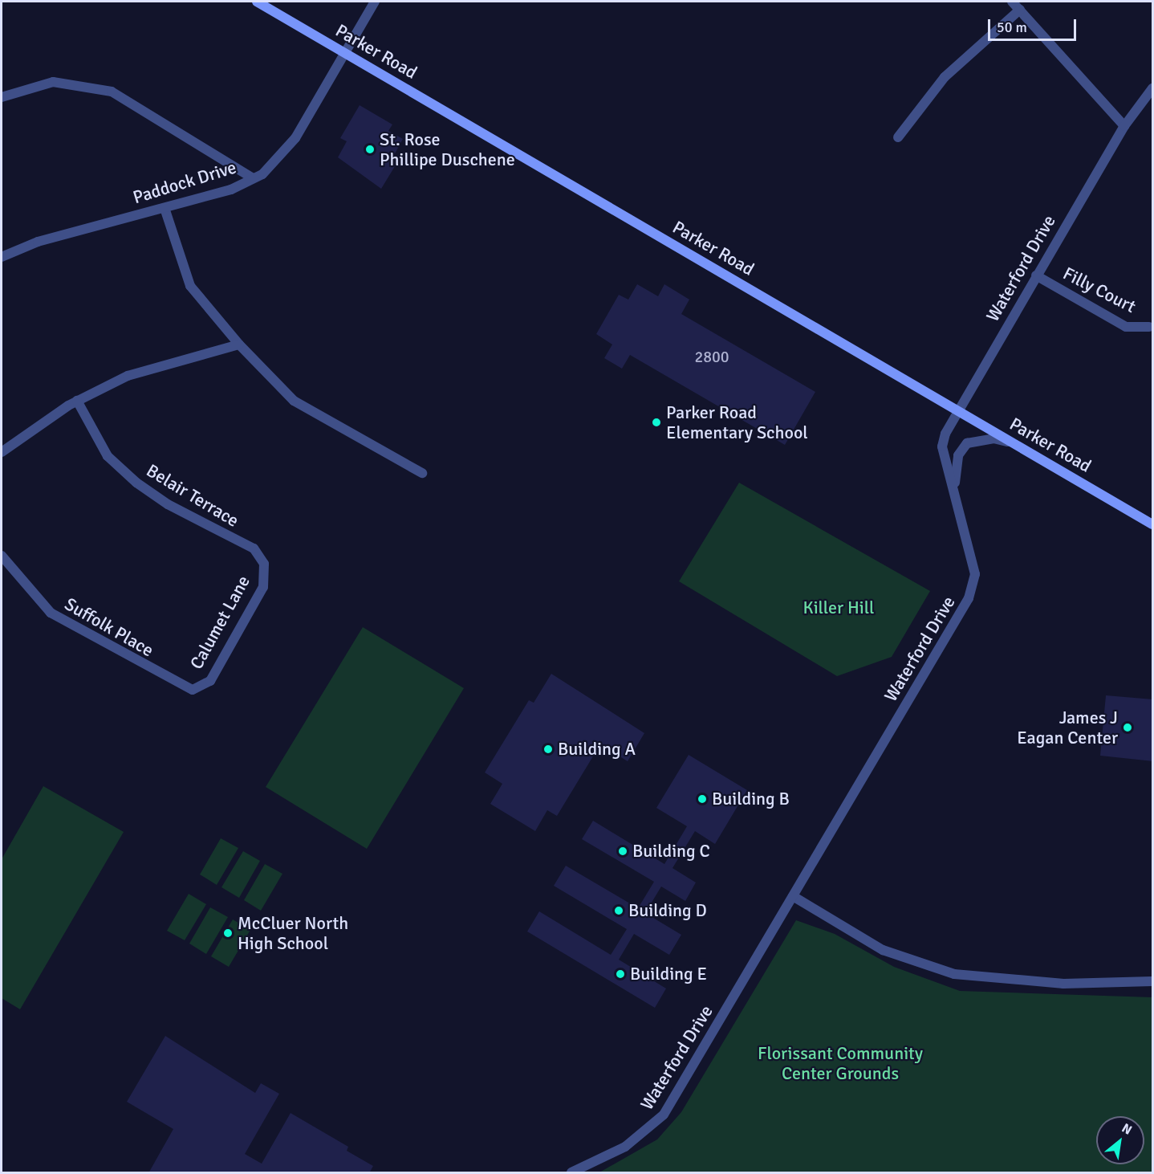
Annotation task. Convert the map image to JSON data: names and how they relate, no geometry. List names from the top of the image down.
{
  "streets": {
    "main road": ["Parker Road"],
    "street": [
      "Paddock Drive",
      "Waterford Drive",
      "Filly Court",
      "Belair Terrace",
      "Calumet Lane",
      "Suffolk Place"
    ]
  },
  "crossings": [
    ["Parker Road", "Paddock Drive"],
    ["Parker Road", "Waterford Drive"],
    ["Waterford Drive", "Filly Court"],
    ["Belair Terrace", "Calumet Lane"],
    ["Calumet Lane", "Suffolk Place"]
  ],
  "parks": ["Killer Hill", "Florissant Community Center Grounds"],
  "places": [
    "St. Rose Phillipe Duschene",
    "Parker Road Elementary School",
    "James J Eagan Center",
    "Building A",
    "Building B",
    "Building C",
    "Building D",
    "McCluer North High School",
    "Building E"
  ],
  "house_numbers": ["2800"],
  "scale_bar": "50 m",
  "north": "top right"
}
